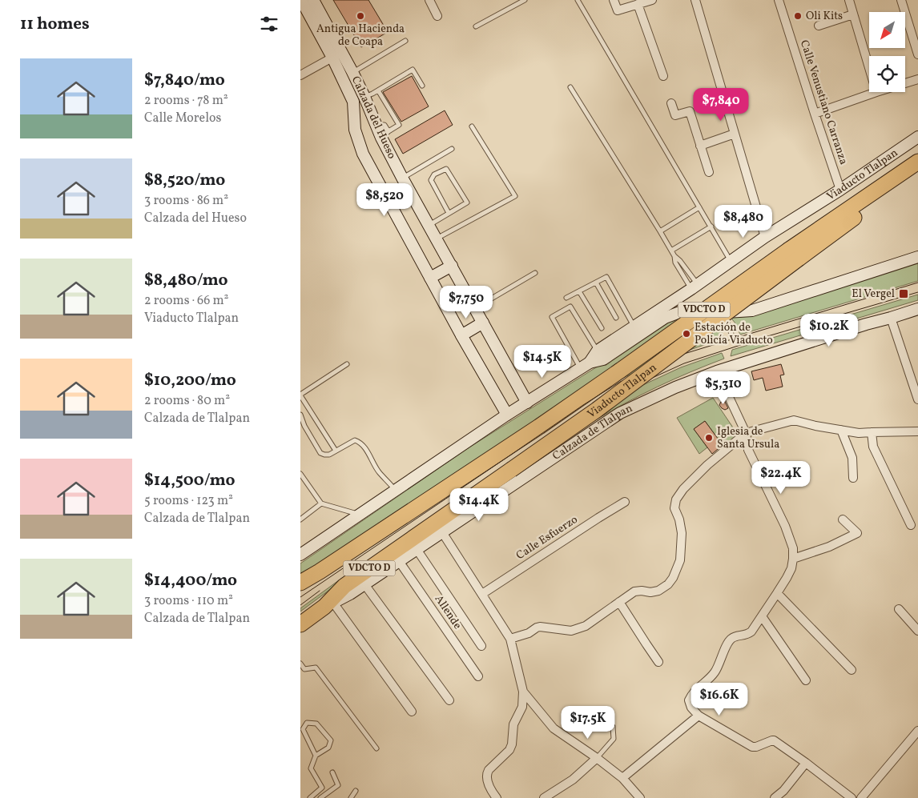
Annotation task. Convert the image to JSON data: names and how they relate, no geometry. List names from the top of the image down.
{
  "streets": {
    "highway": ["Viaducto Tlalpan", "VDCTO D", "Calzada de Tlalpan"],
    "main road": ["Calzada del Hueso"],
    "street": ["Calle Venustiano Carranza", "Calle Esfuerzo", "Allende"]
  },
  "crossings": [
    ["Calle Venustiano Carranza", "Viaducto Tlalpan"],
    ["Viaducto Tlalpan", "Calzada de Tlalpan"],
    ["Calzada de Tlalpan", "Allende"]
  ],
  "places": {
    "other": [
      "Antigua Hacienda de Coapa",
      "Oli Kits",
      "Estación de Policía Viaducto",
      "Iglesia de Santa Ursula"
    ],
    "transit": ["El Vergel"]
  },
  "north": "bottom left",
  "page": {
    "heading": "11 homes",
    "list": [
      {
        "name": "$7,840/mo",
        "note": "2 rooms · 78 m² · Calle Morelos"
      },
      {
        "name": "$8,520/mo",
        "note": "3 rooms · 86 m² · Calzada del Hueso"
      },
      {
        "name": "$8,480/mo",
        "note": "2 rooms · 66 m² · Viaducto Tlalpan"
      },
      {
        "name": "$10,200/mo",
        "note": "2 rooms · 80 m² · Calzada de Tlalpan"
      },
      {
        "name": "$14,500/mo",
        "note": "5 rooms · 123 m² · Calzada de Tlalpan"
      },
      {
        "name": "$14,400/mo",
        "note": "3 rooms · 110 m² · Calzada de Tlalpan"
      }
    ],
    "price": [
      "$7,840",
      "$8,520",
      "$8,480",
      "$7,750",
      "$10.2K",
      "$14.5K",
      "$5,310",
      "$22.4K",
      "$14.4K",
      "$16.6K",
      "$17.5K"
    ]
  }
}
